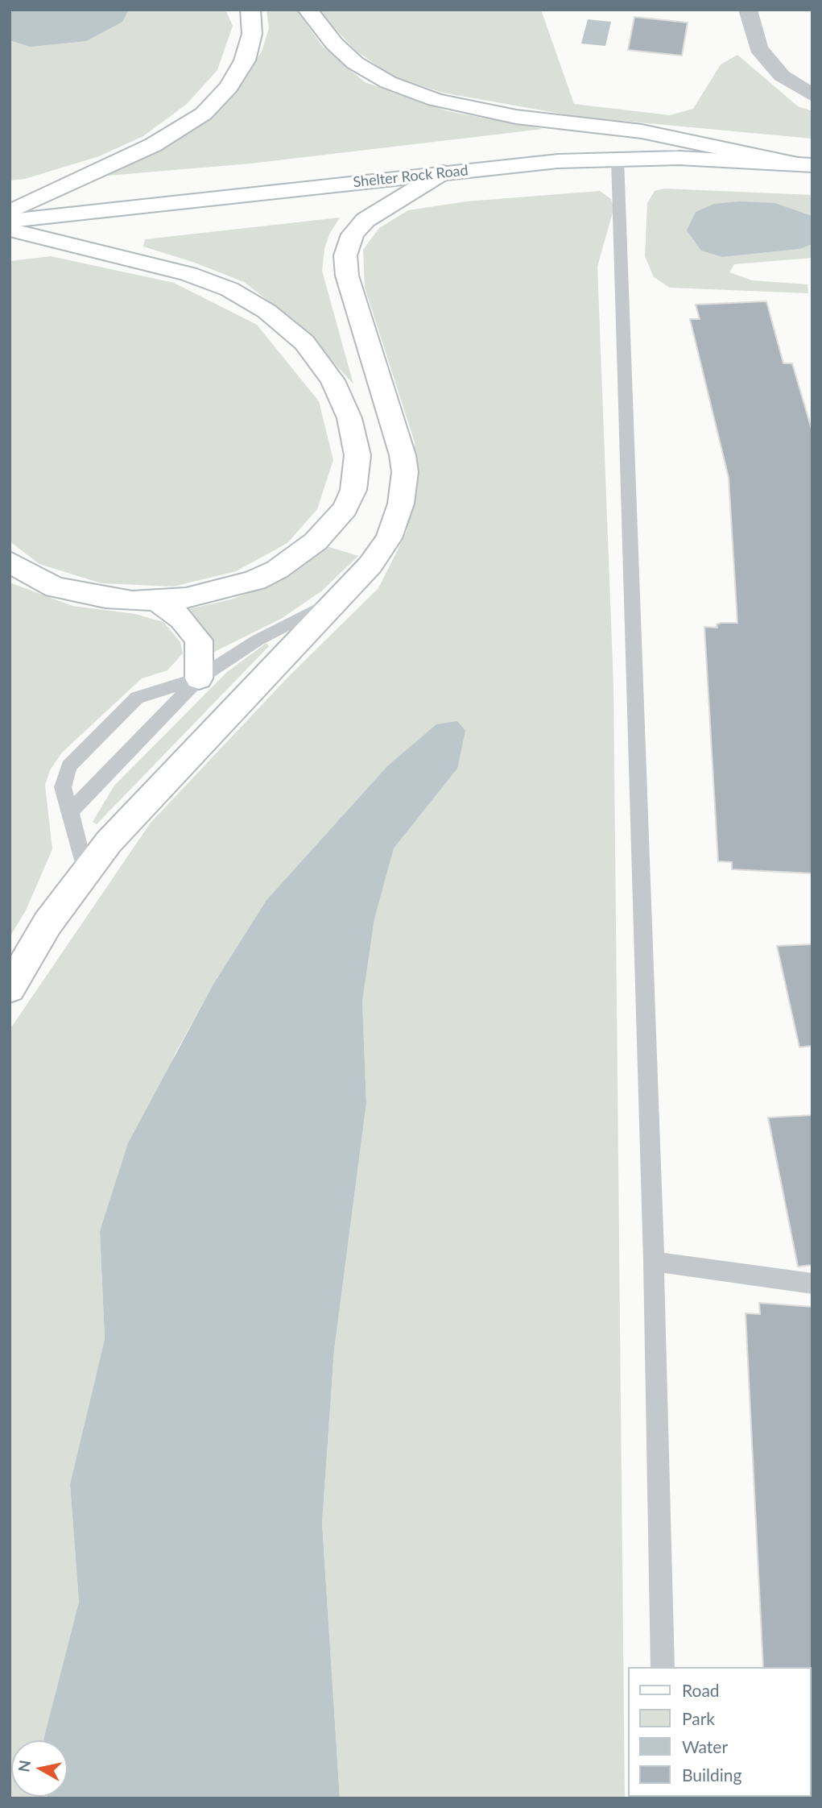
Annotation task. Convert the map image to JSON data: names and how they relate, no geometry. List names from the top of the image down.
{
  "streets": {
    "main road": ["Shelter Rock Road"]
  },
  "legend": [
    "Road",
    "Park",
    "Water",
    "Building"
  ],
  "north": "left"
}
